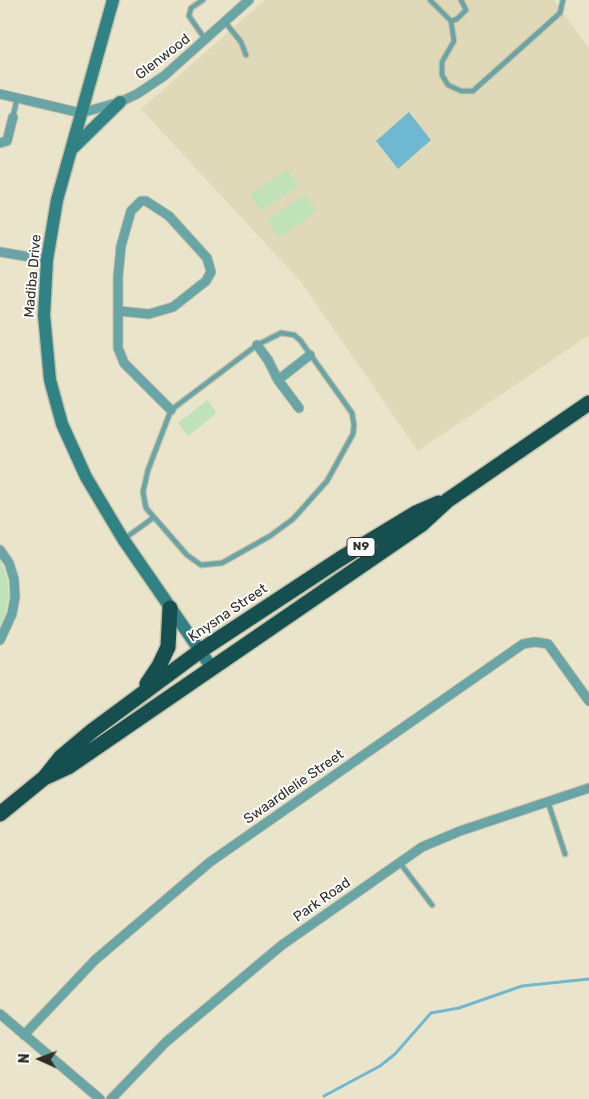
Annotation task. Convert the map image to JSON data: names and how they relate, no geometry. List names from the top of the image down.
{
  "streets": {
    "highway": ["N9", "Knysna Street"],
    "street": [
      "Glenwood",
      "Madiba Drive",
      "Swaardlelie Street",
      "Park Road"
    ]
  },
  "crossings": [
    ["Glenwood", "Madiba Drive"],
    ["Madiba Drive", "Knysna Street"]
  ],
  "north": "left"
}
